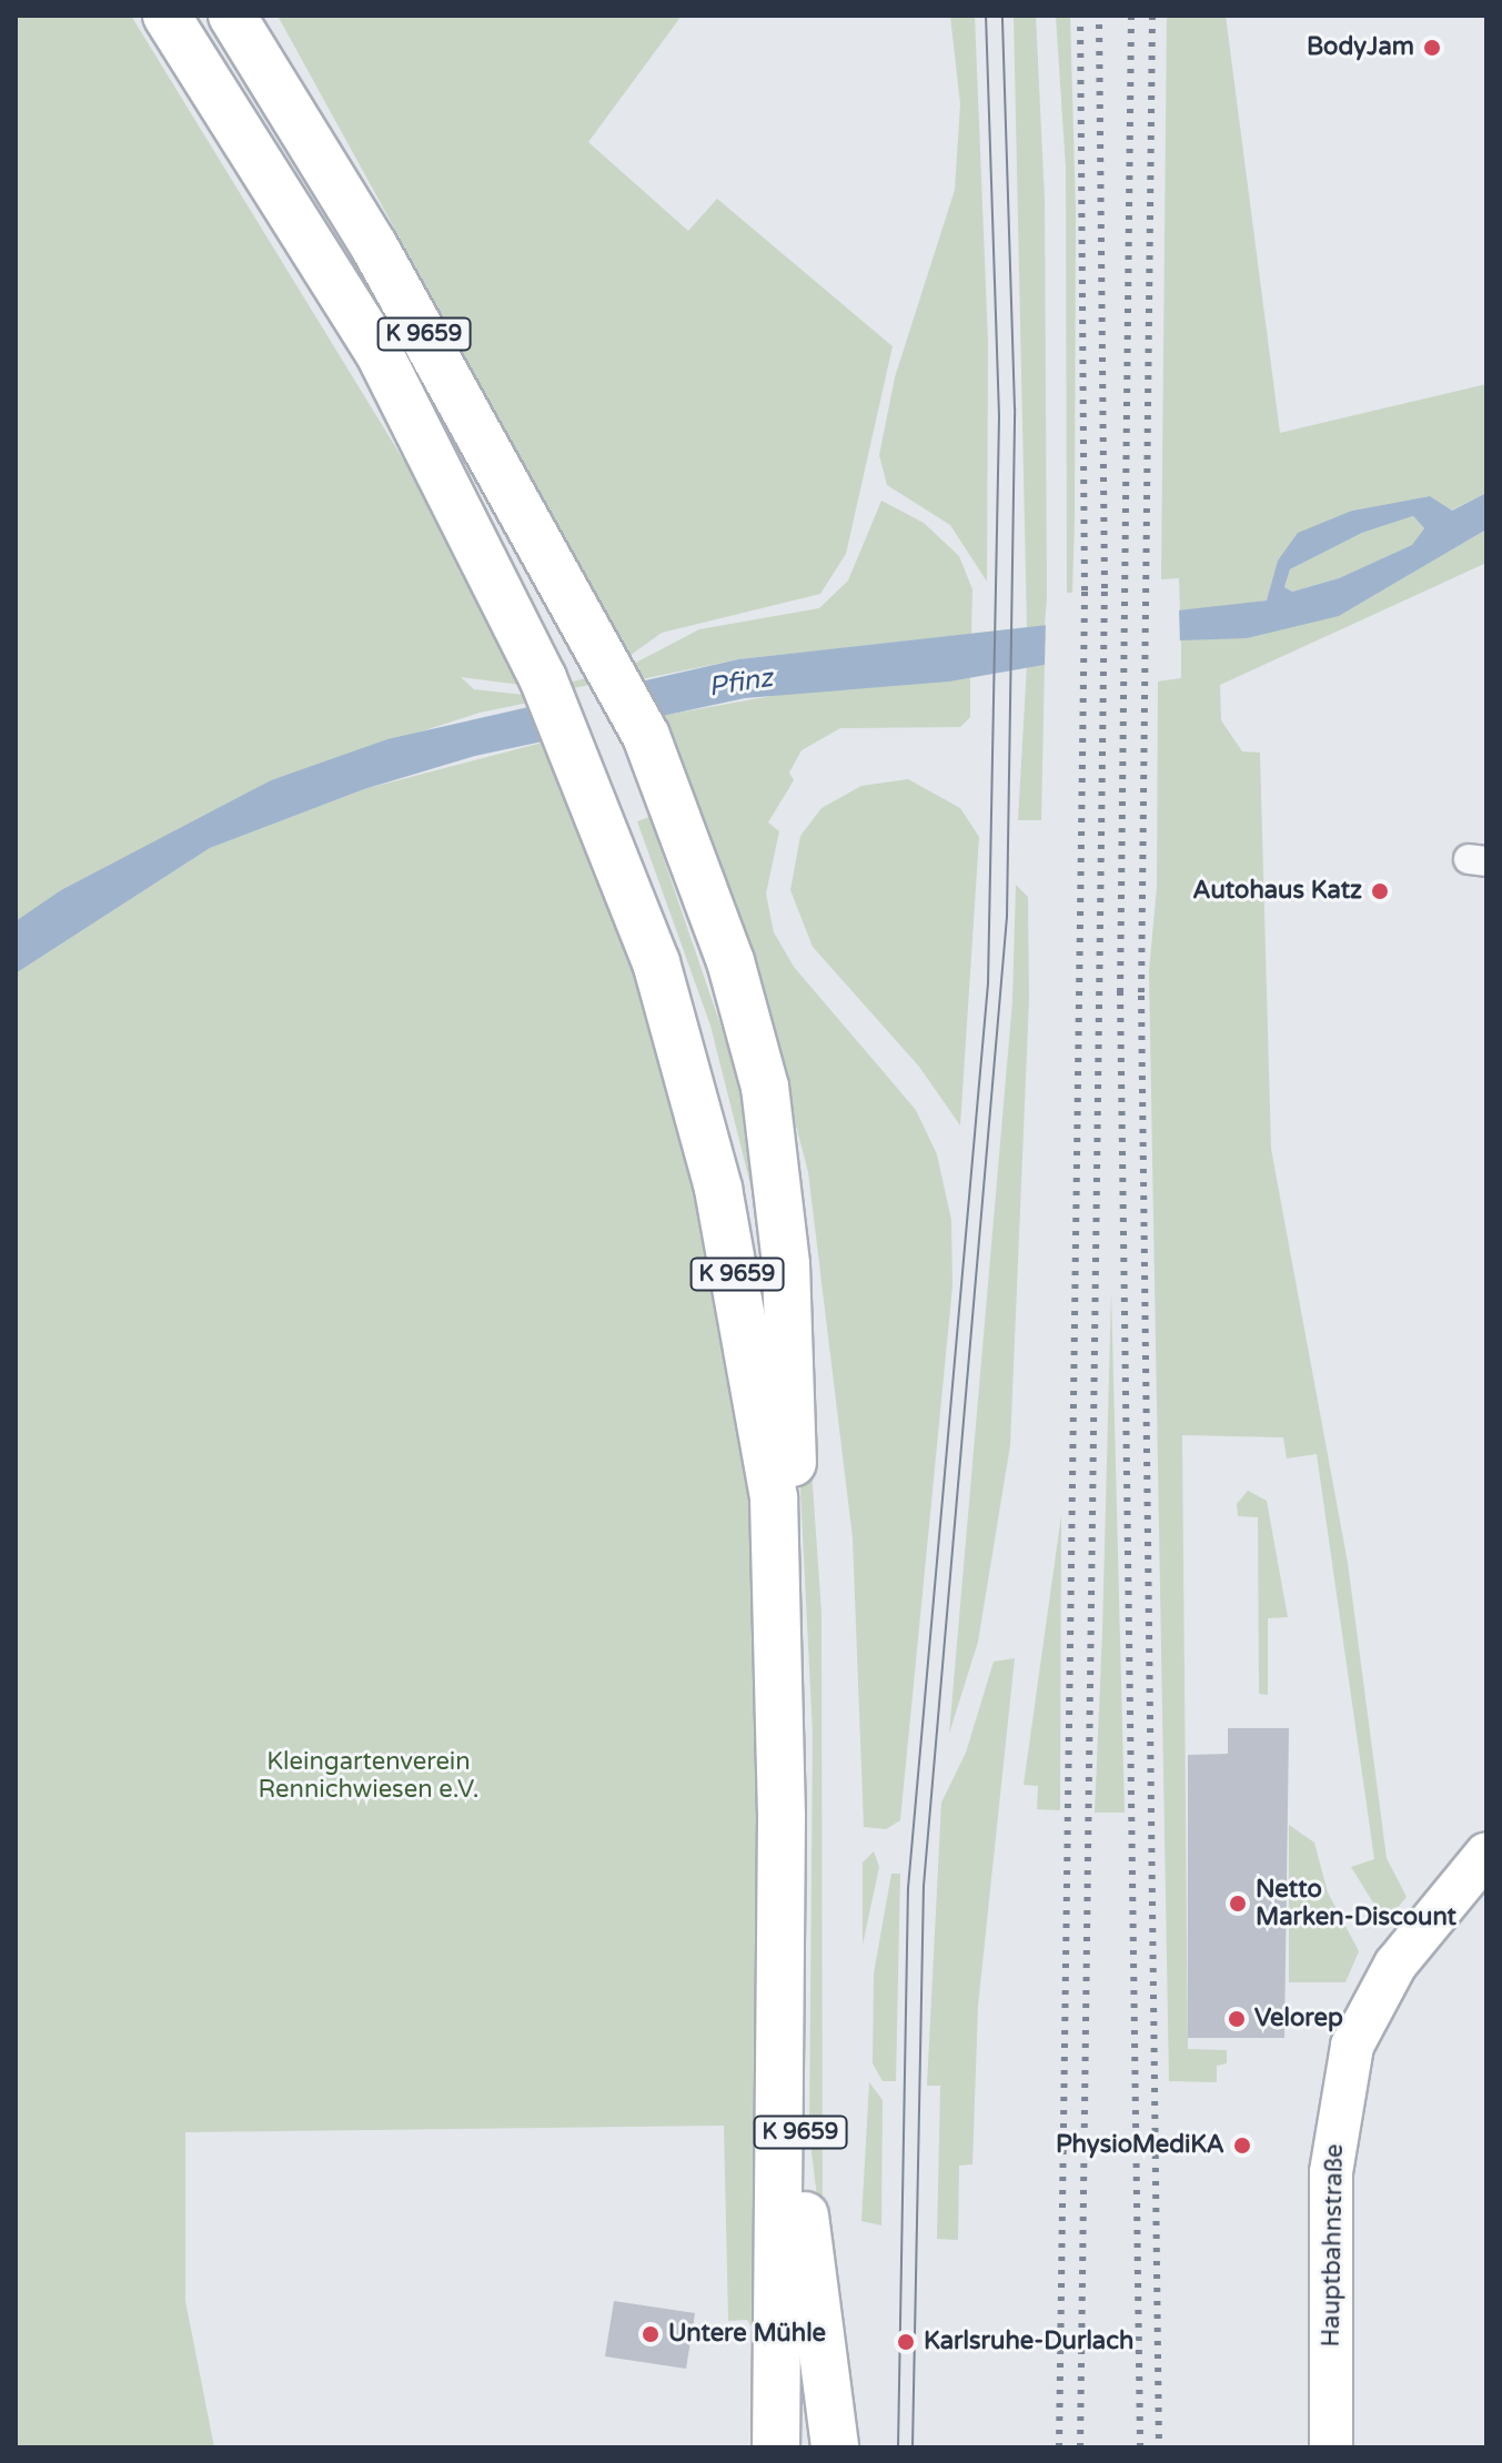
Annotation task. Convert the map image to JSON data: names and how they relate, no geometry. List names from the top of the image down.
{
  "streets": {
    "main road": ["K 9659"],
    "street": ["Hauptbahnstraße"]
  },
  "water": ["Pfinz"],
  "parks": ["Kleingartenverein Rennichwiesen e.V."],
  "places": [
    "BodyJam",
    "Autohaus Katz",
    "Netto Marken-Discount",
    "Velorep",
    "PhysioMediKA",
    "Untere Mühle",
    "Karlsruhe-Durlach"
  ]
}
